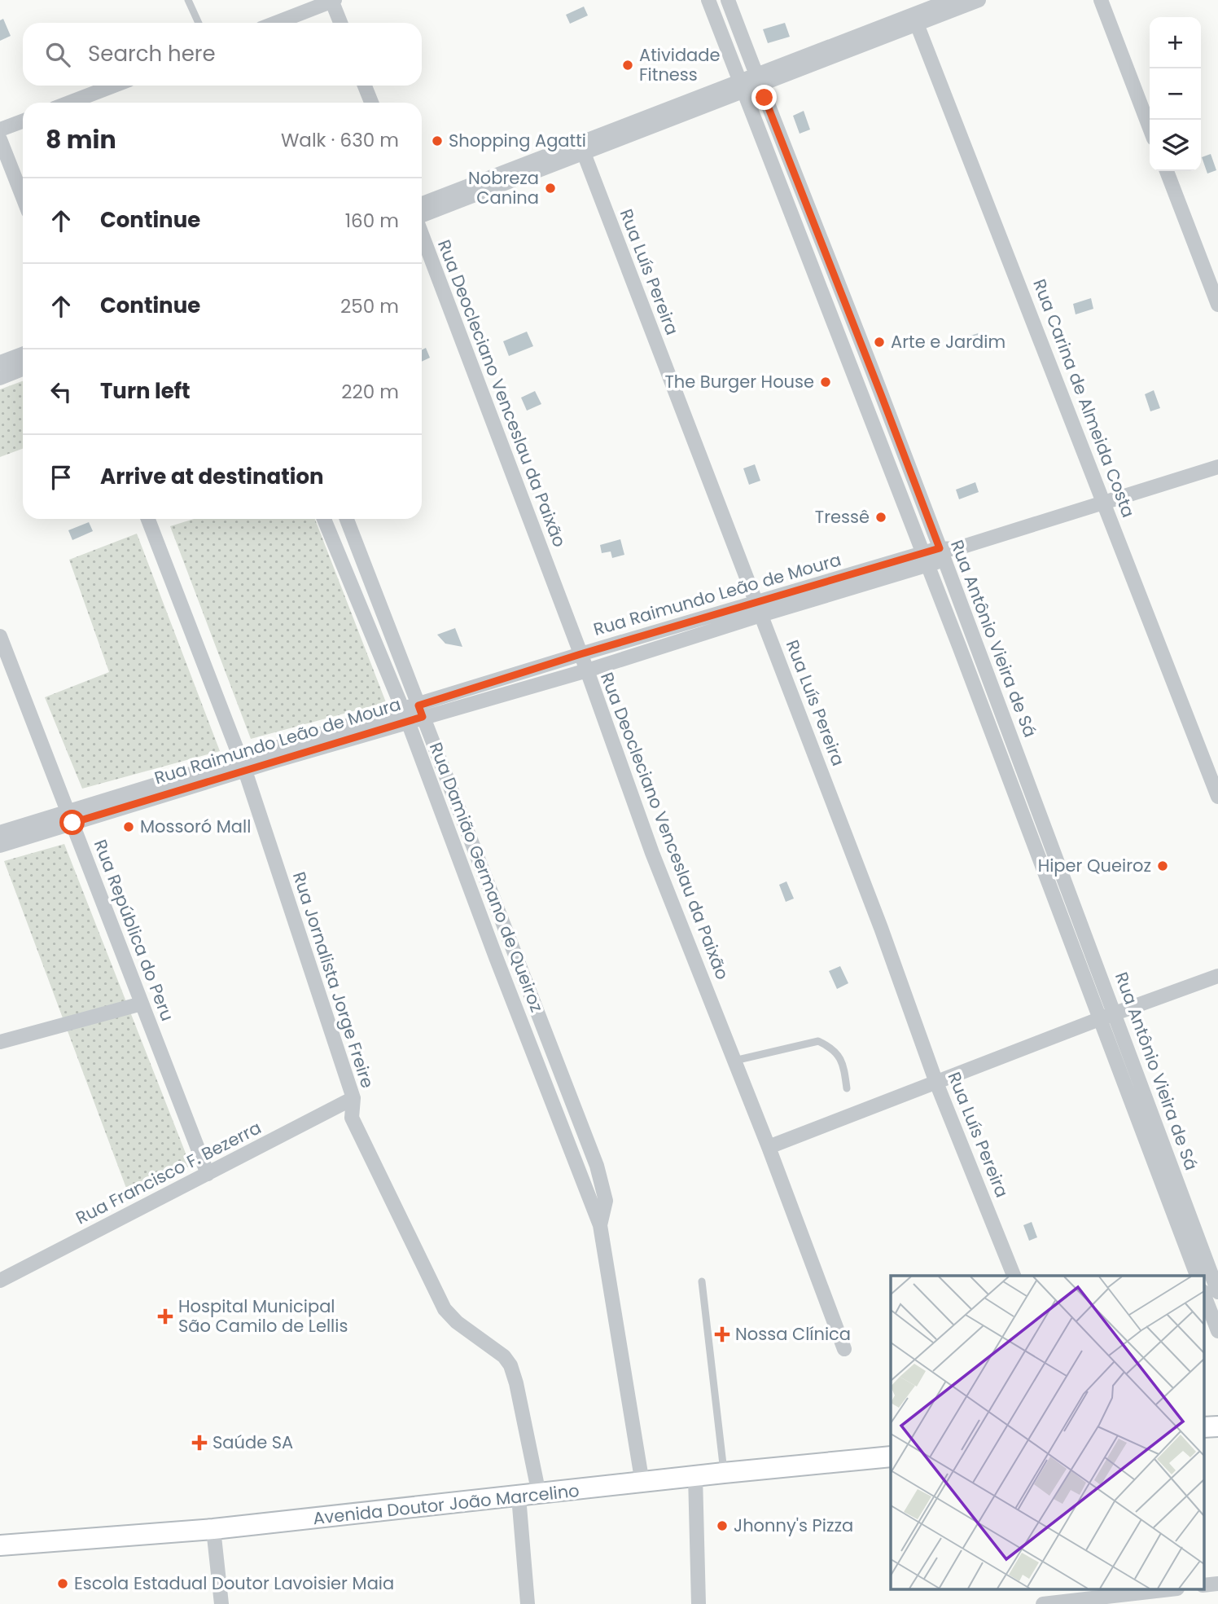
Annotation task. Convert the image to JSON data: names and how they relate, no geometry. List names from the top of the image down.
{
  "streets": {
    "street": [
      "Rua Luís Pereira",
      "Rua Deocleciano Venceslau da Paixão",
      "Rua Carina de Almeida Costa",
      "Rua Raimundo Leão de Moura",
      "Rua Antônio Vieira de Sá",
      "Rua Damião Germano de Queiroz",
      "Rua República do Peru",
      "Rua Jornalista Jorge Freire",
      "Rua Francisco F. Bezerra",
      "Avenida Doutor João Marcelino"
    ]
  },
  "crossings": [
    ["Rua Luís Pereira", "Rua Raimundo Leão de Moura"],
    ["Rua Deocleciano Venceslau da Paixão", "Rua Raimundo Leão de Moura"],
    ["Rua Raimundo Leão de Moura", "Rua Antônio Vieira de Sá"],
    ["Rua Raimundo Leão de Moura", "Rua Damião Germano de Queiroz"],
    ["Rua Raimundo Leão de Moura", "Rua República do Peru"],
    ["Rua Raimundo Leão de Moura", "Rua Jornalista Jorge Freire"],
    ["Rua Damião Germano de Queiroz", "Avenida Doutor João Marcelino"],
    ["Rua República do Peru", "Rua Francisco F. Bezerra"],
    ["Rua Jornalista Jorge Freire", "Rua Francisco F. Bezerra"],
    ["Rua Jornalista Jorge Freire", "Avenida Doutor João Marcelino"]
  ],
  "places": {
    "other": [
      "Atividade Fitness",
      "Shopping Agatti",
      "Nobreza Canina",
      "Arte e Jardim",
      "The Burger House",
      "Tressê",
      "Mossoró Mall",
      "Hiper Queiroz",
      "Jhonny's Pizza",
      "Escola Estadual Doutor Lavoisier Maia"
    ],
    "health": ["Hospital Municipal São Camilo de Lellis", "Nossa Clínica", "Saúde SA"]
  },
  "page": {
    "map_buttons": ["+", "−"],
    "search": "Search here",
    "heading": ["8 min", "Walk · 630 m"],
    "list": [
      ["Continue", "160 m"],
      ["Continue", "250 m"],
      ["Turn left", "220 m"],
      "Arrive at destination"
    ]
  }
}
